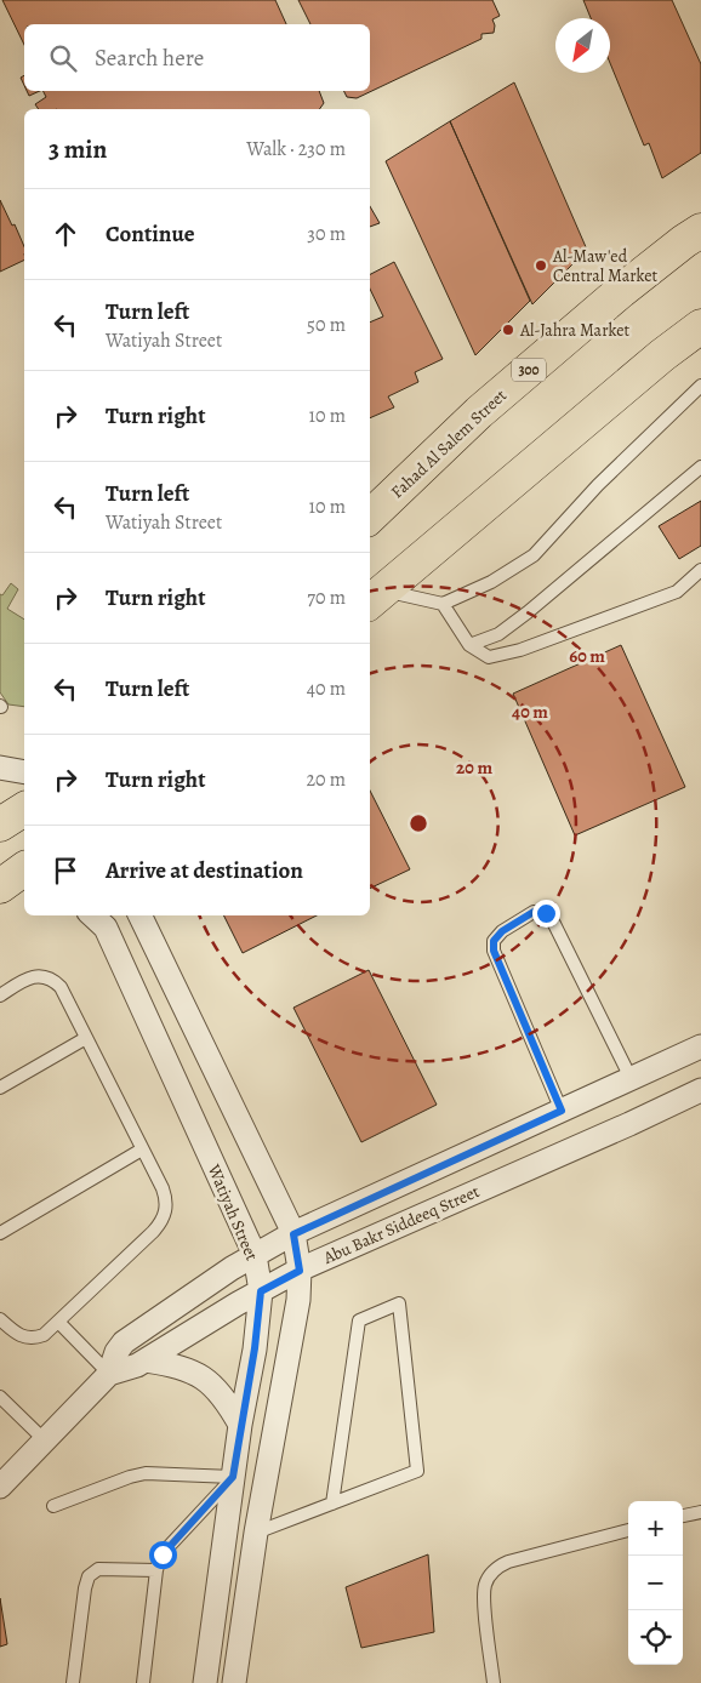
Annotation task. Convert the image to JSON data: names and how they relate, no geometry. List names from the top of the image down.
{
  "streets": {
    "main road": ["300", "Fahad Al Salem Street"],
    "street": ["Watiyah Street", "Abu Bakr Siddeeq Street"]
  },
  "crossings": [
    ["Watiyah Street", "Abu Bakr Siddeeq Street"]
  ],
  "places": ["Al-Maw'ed Central Market", "Al-Jahra Market"],
  "north": "bottom left",
  "page": {
    "search": "Search here",
    "heading": ["3 min", "Walk · 230 m"],
    "list": [
      ["Continue", "30 m"],
      ["Turn left", "Watiyah Street", "50 m"],
      ["Turn right", "10 m"],
      ["Turn left", "Watiyah Street", "10 m"],
      ["Turn right", "70 m"],
      ["Turn left", "40 m"],
      ["Turn right", "20 m"],
      "Arrive at destination"
    ],
    "map_buttons": ["+", "−"]
  },
  "rings": ["60 m", "40 m", "20 m"]
}
